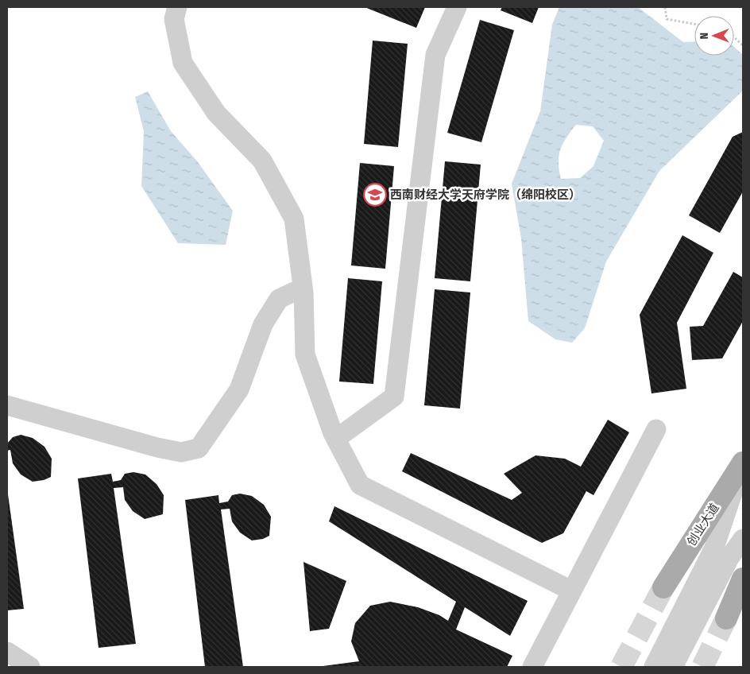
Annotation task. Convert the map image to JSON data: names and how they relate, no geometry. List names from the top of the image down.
{
  "streets": {
    "main road": ["创业大道"]
  },
  "places": {
    "school or university": ["西南财经大学天府学院（绵阳校区）"]
  },
  "north": "left"
}
